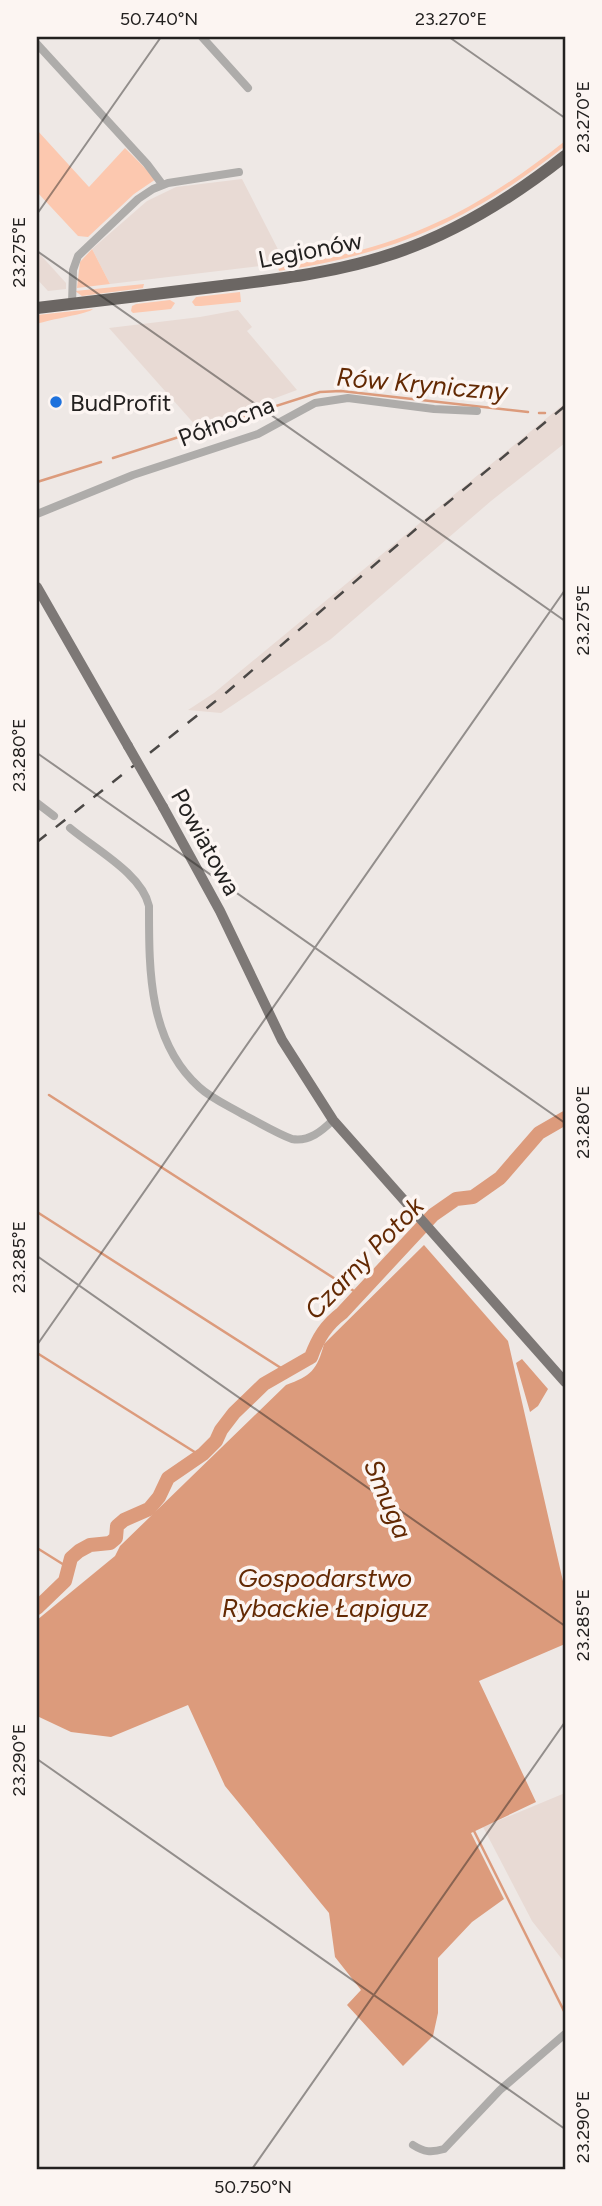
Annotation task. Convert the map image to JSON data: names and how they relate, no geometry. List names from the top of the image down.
{
  "streets": {
    "highway": ["Legionów"],
    "main road": ["Powiatowa"],
    "street": ["Północna"]
  },
  "water": [
    "Rów Kryniczny",
    "Czarny Potok",
    "Smuga",
    "Gospodarstwo Rybackie Łapiguz"
  ],
  "places": ["BudProfit"],
  "coordinates": [
    "50.740°N",
    "23.270°E",
    "23.275°E",
    "23.280°E",
    "23.285°E",
    "23.290°E",
    "50.750°N"
  ]
}
